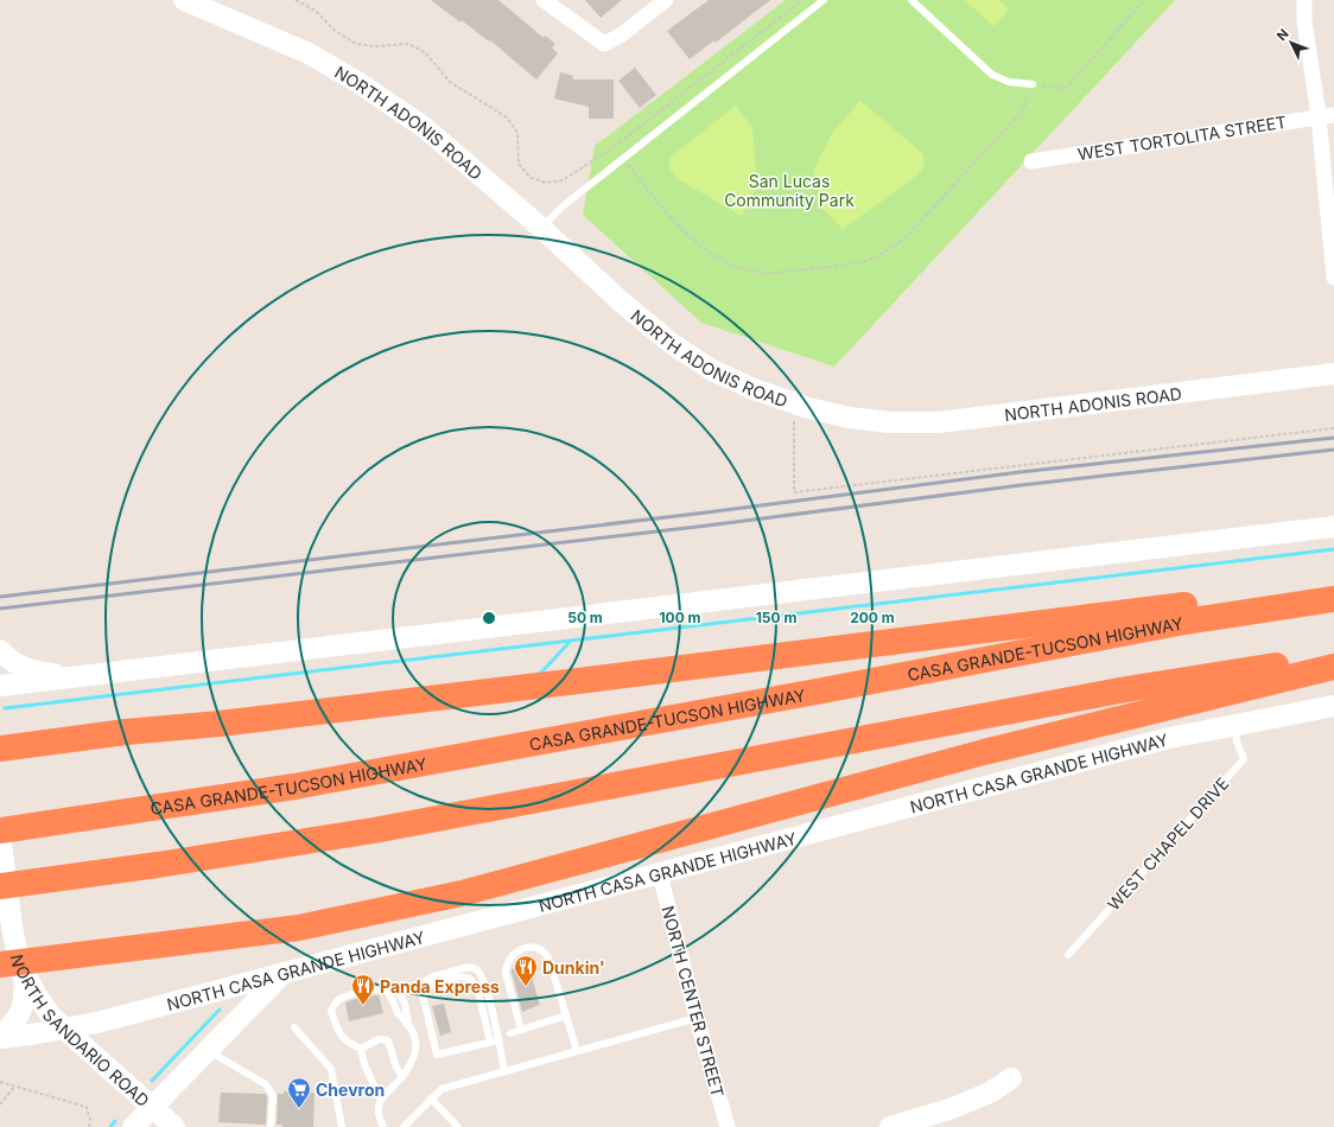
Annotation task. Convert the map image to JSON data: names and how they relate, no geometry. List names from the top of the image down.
{
  "streets": {
    "highway": ["CASA GRANDE-TUCSON HIGHWAY"],
    "street": [
      "NORTH ADONIS ROAD",
      "WEST TORTOLITA STREET",
      "NORTH CASA GRANDE HIGHWAY",
      "NORTH CENTER STREET",
      "NORTH SANDARIO ROAD"
    ],
    "lane": ["WEST CHAPEL DRIVE"]
  },
  "crossings": [
    ["NORTH CASA GRANDE HIGHWAY", "WEST CHAPEL DRIVE"],
    ["NORTH CASA GRANDE HIGHWAY", "NORTH CENTER STREET"],
    ["NORTH CASA GRANDE HIGHWAY", "NORTH SANDARIO ROAD"]
  ],
  "parks": ["San Lucas Community Park"],
  "places": {
    "restaurant": ["Dunkin'", "Panda Express"],
    "supermarket": ["Chevron"]
  },
  "north": "top left",
  "rings": [
    "50 m",
    "100 m",
    "150 m",
    "200 m"
  ]
}
